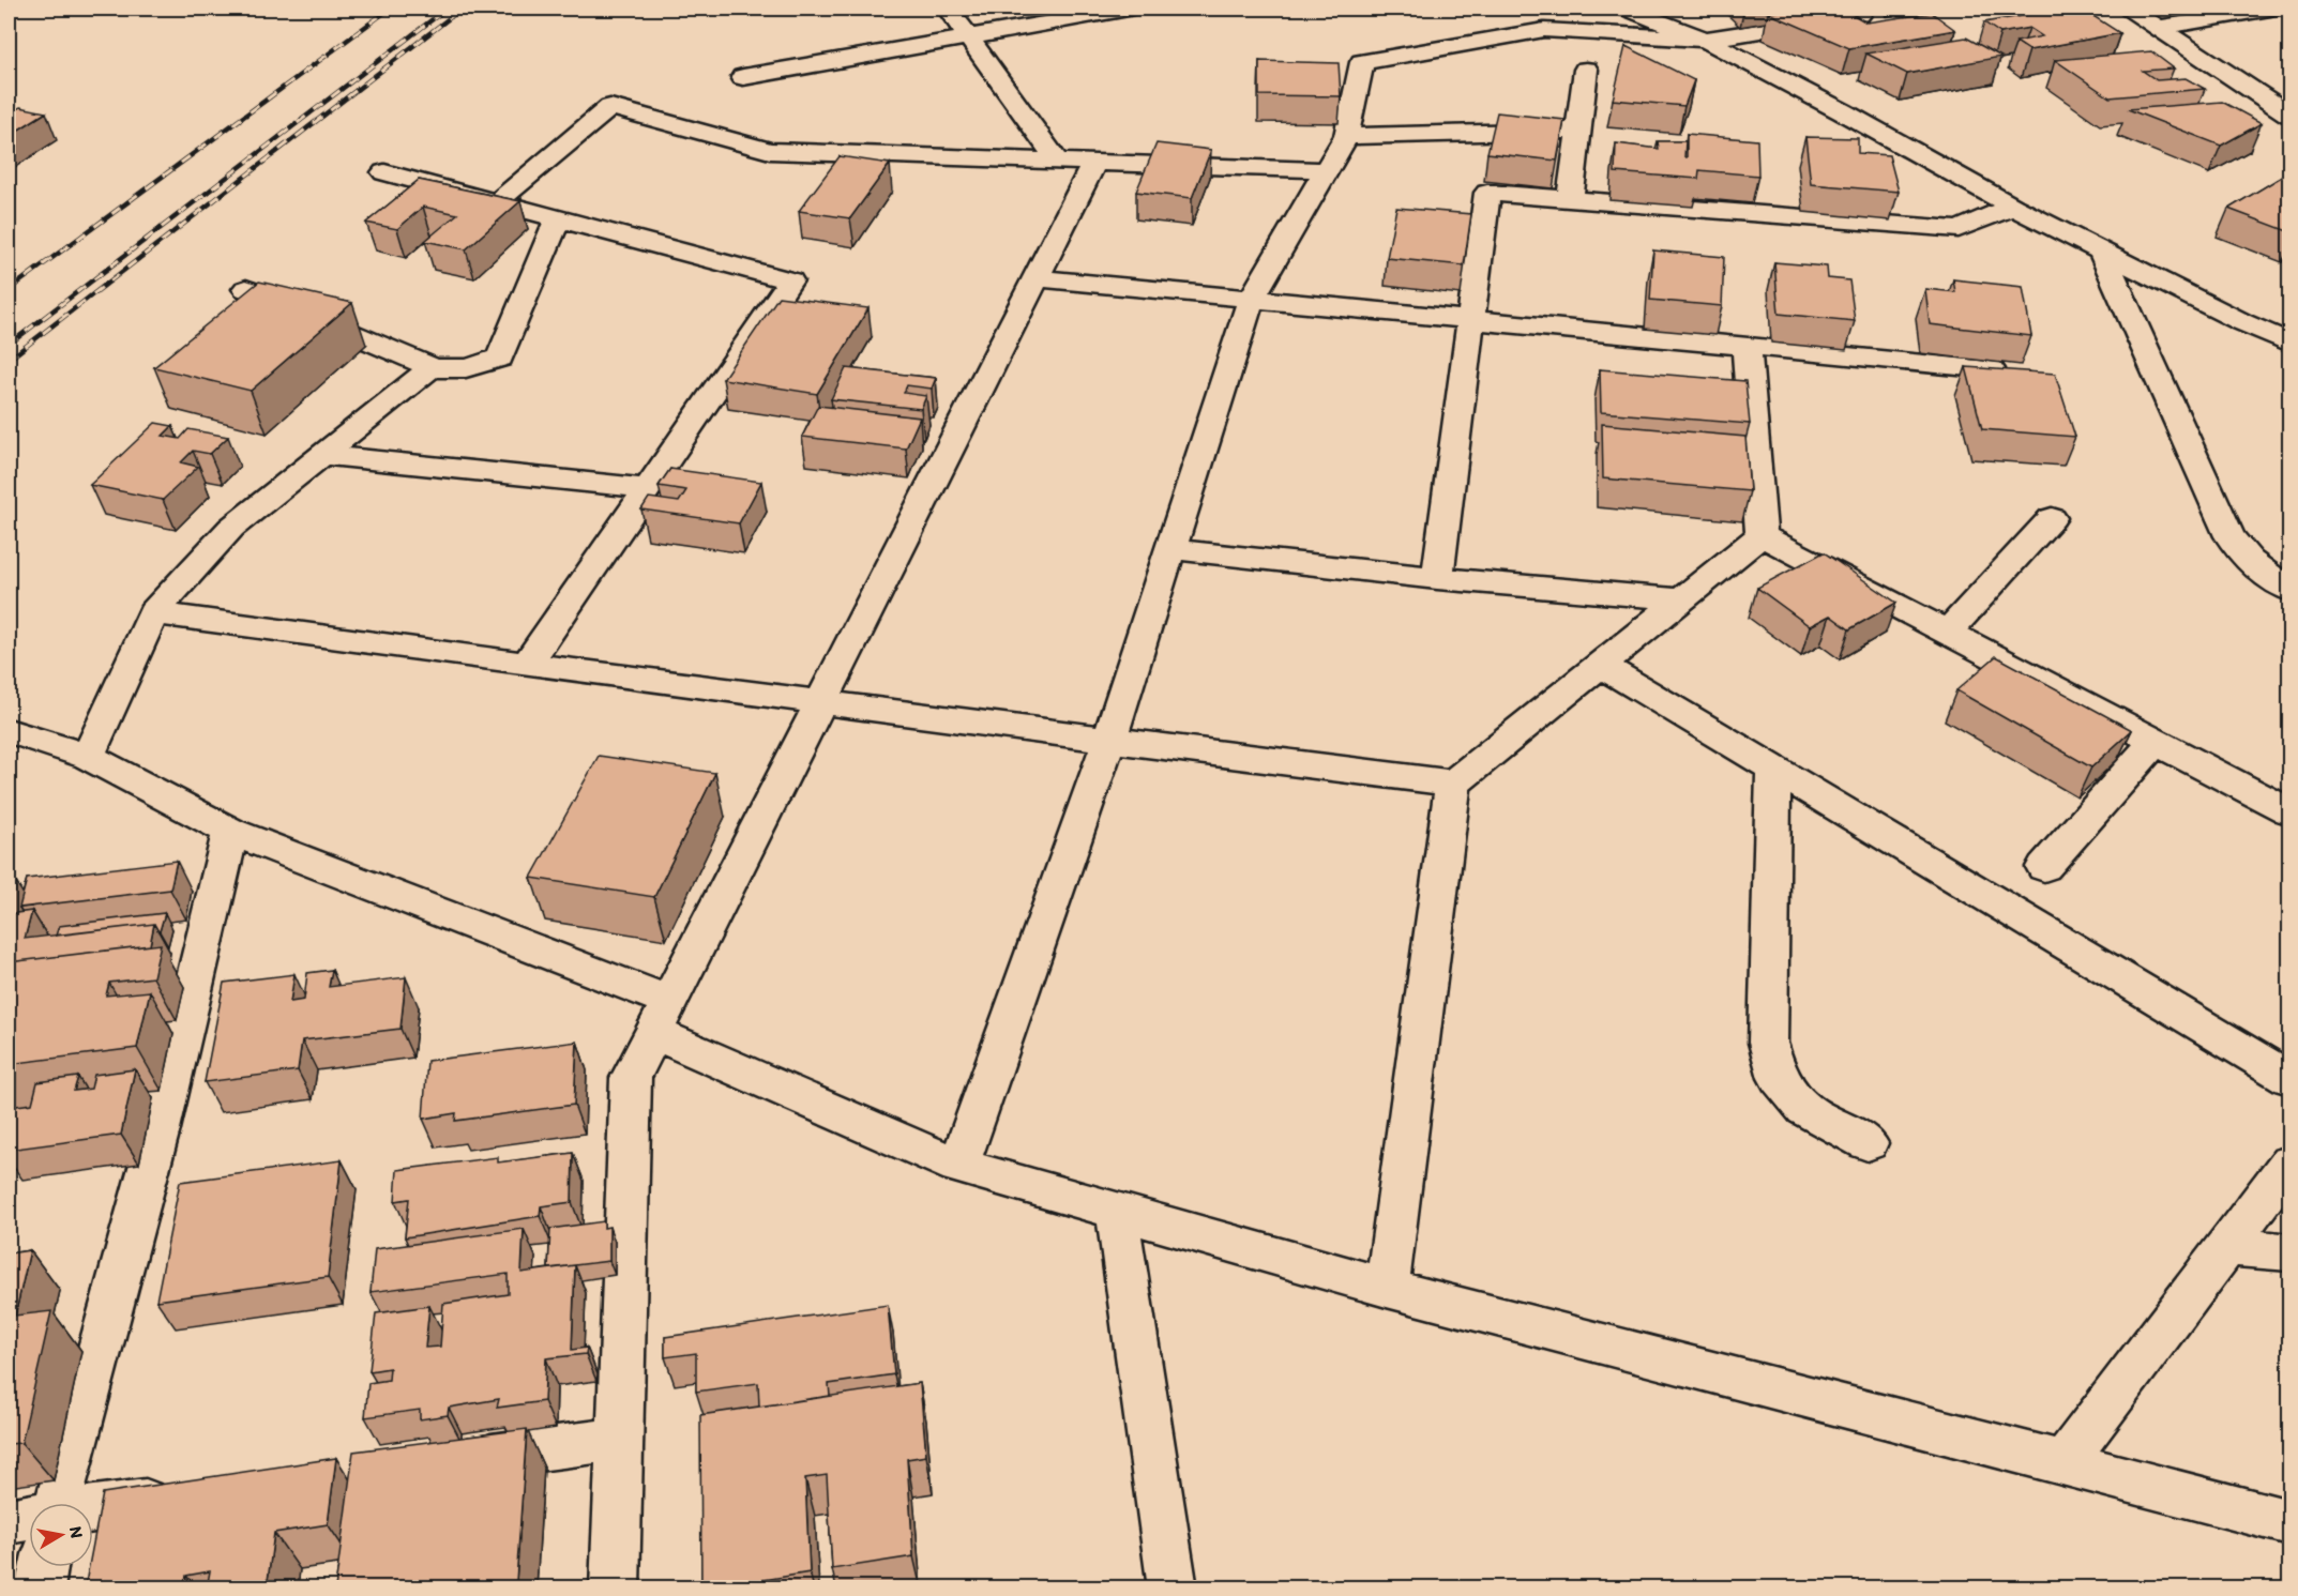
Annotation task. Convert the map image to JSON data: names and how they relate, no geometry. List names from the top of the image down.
{
  "north": "right"
}
